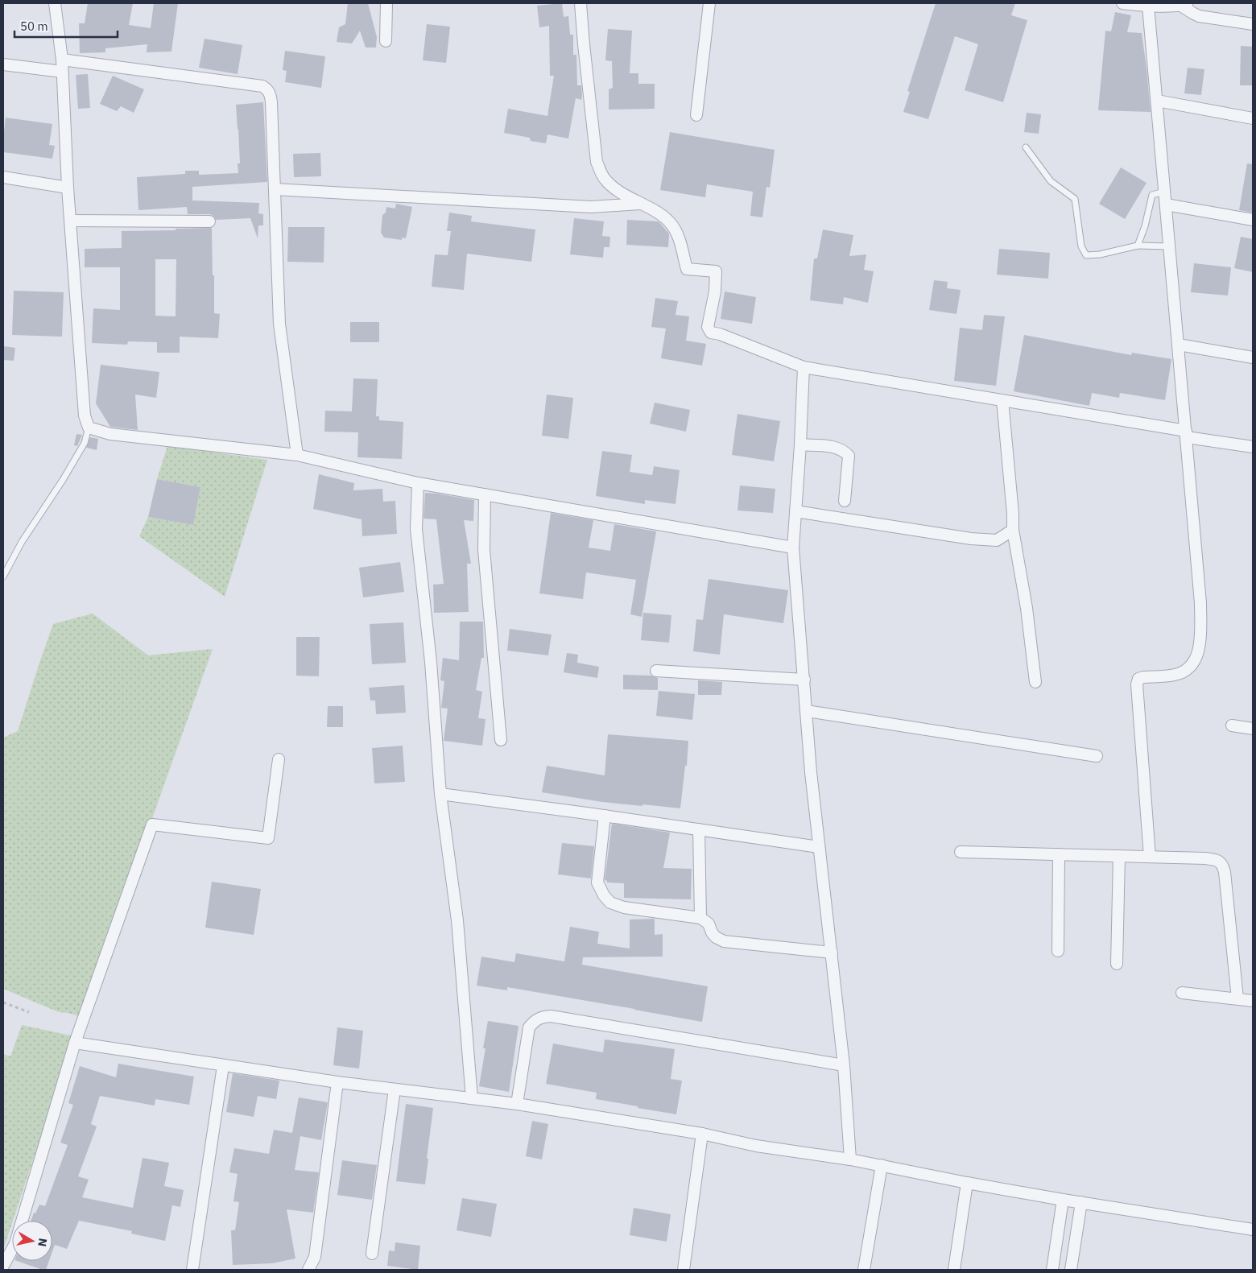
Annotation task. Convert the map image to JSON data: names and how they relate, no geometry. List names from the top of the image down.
{
  "scale_bar": "50 m",
  "north": "right"
}
